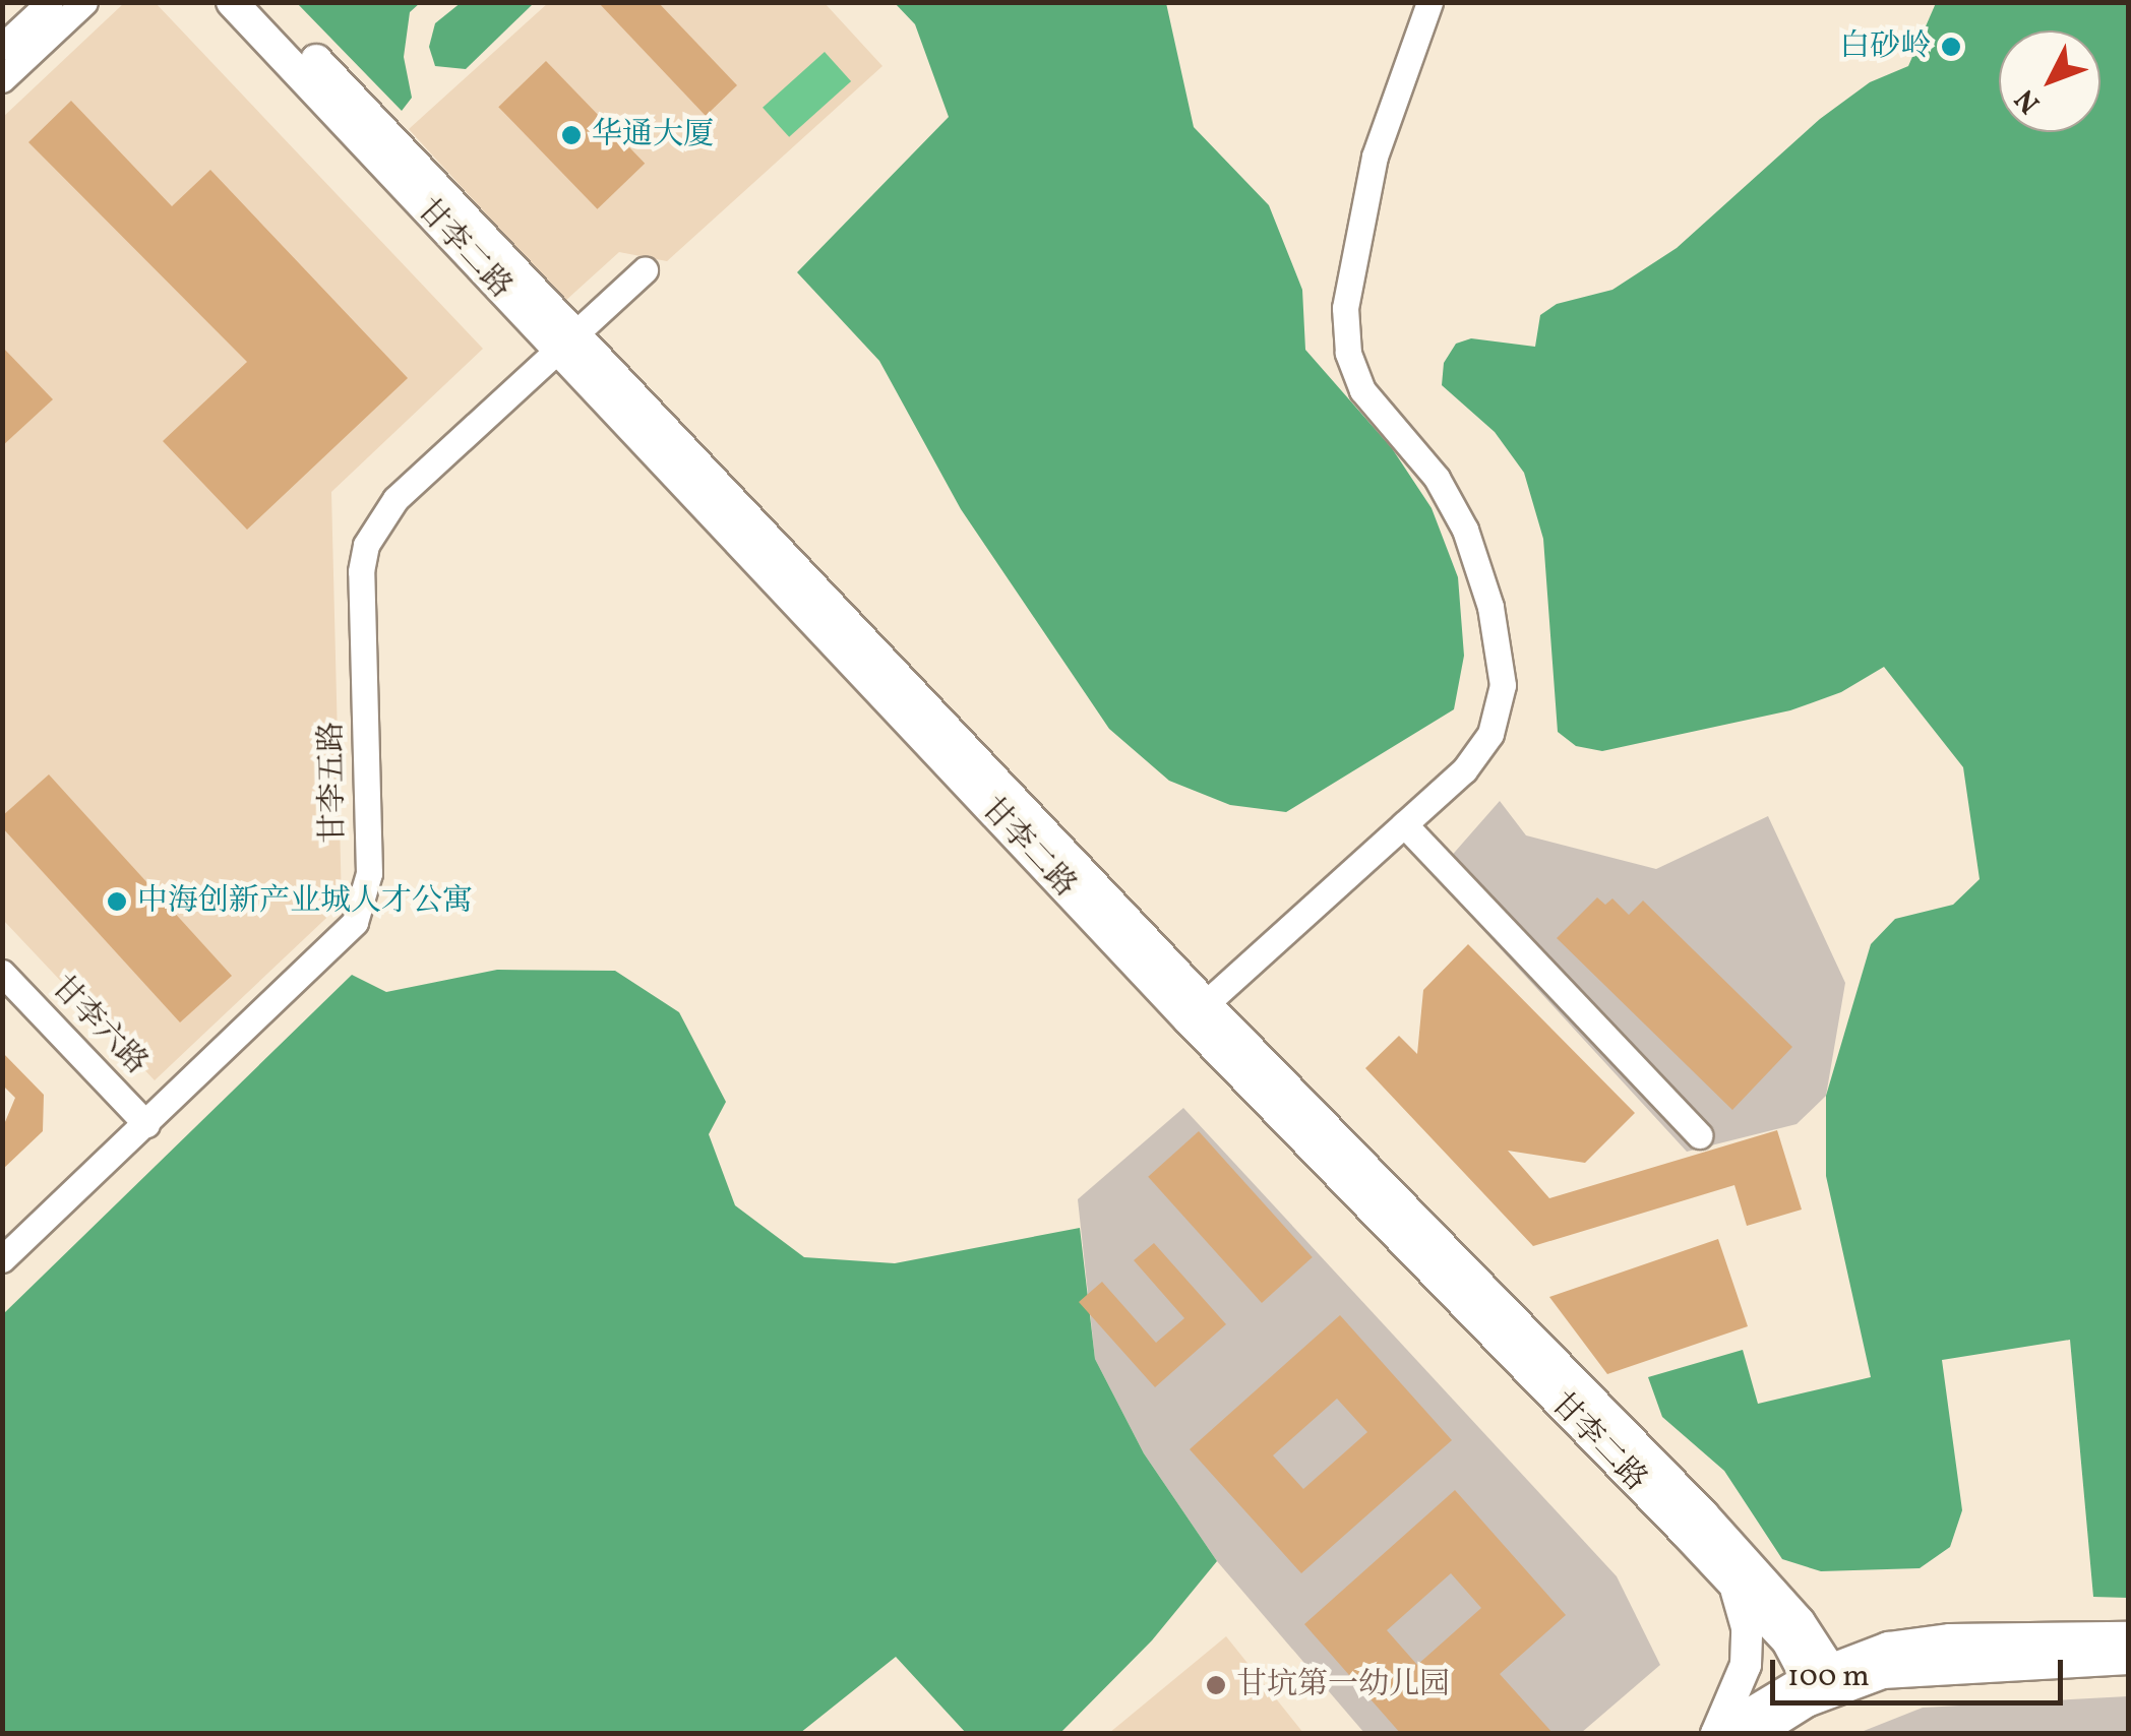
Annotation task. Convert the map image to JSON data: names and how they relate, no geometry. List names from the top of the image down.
{
  "streets": {
    "main road": ["甘李二路"],
    "street": ["甘李五路", "甘李六路"]
  },
  "crossings": [
    ["甘李二路", "甘李五路"],
    ["甘李五路", "甘李六路"]
  ],
  "places": [
    "白砂岭",
    "华通大厦",
    "中海创新产业城人才公寓",
    "甘坑第一幼儿园"
  ],
  "scale_bar": "100 m",
  "north": "bottom left"
}
